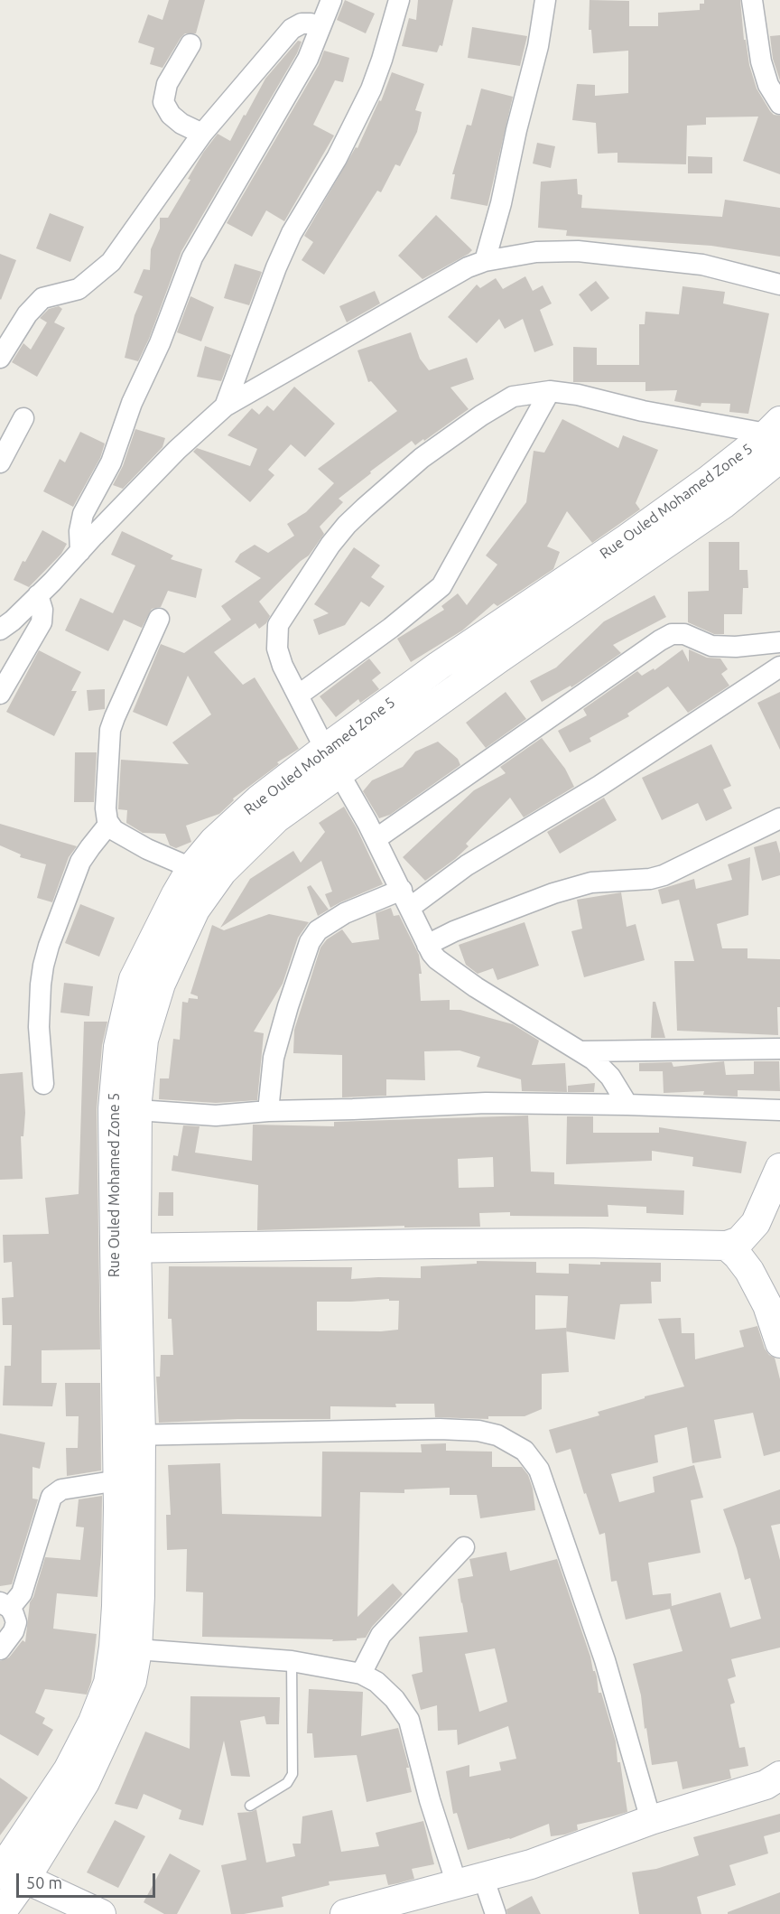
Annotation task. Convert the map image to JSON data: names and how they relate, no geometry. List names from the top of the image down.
{
  "streets": {
    "street": ["Rue Ouled Mohamed Zone 5"]
  },
  "scale_bar": "50 m"
}
